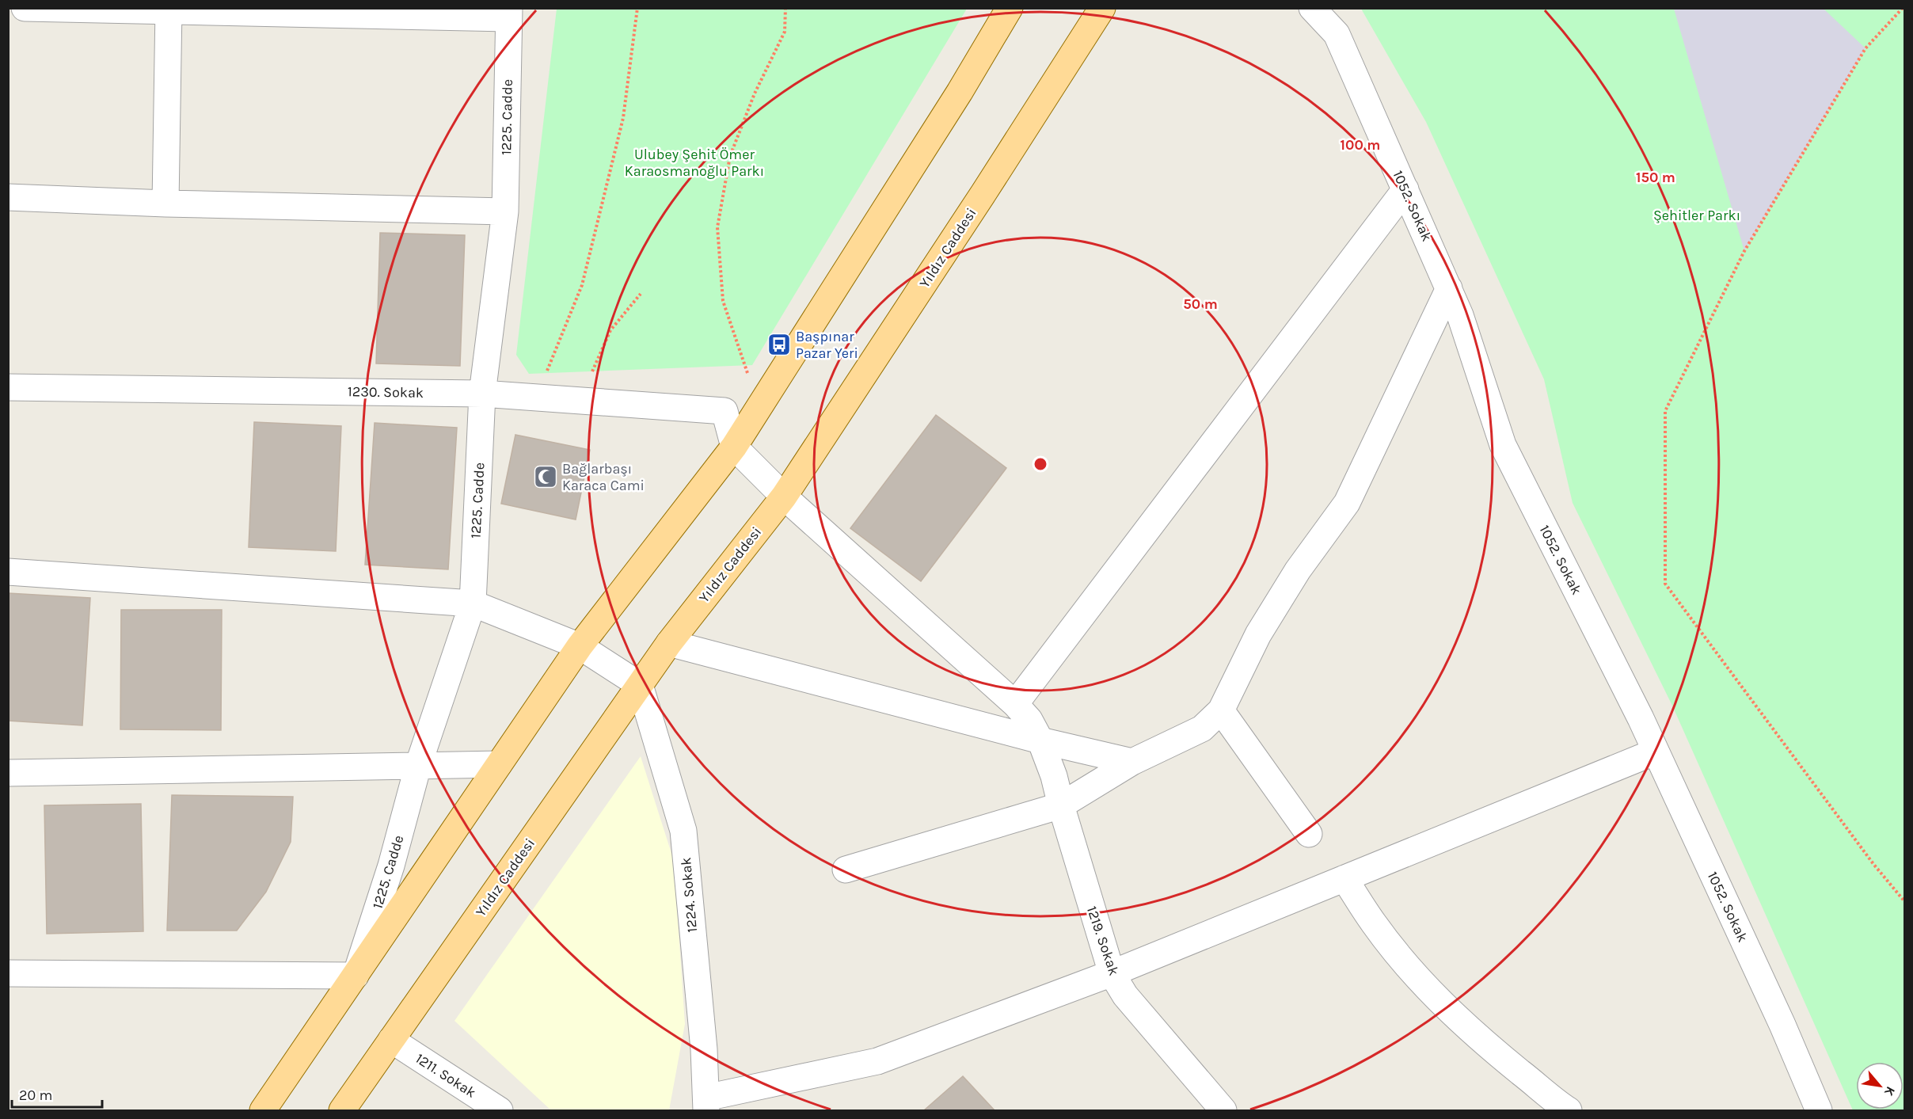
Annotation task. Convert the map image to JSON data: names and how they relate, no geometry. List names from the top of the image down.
{
  "streets": {
    "main road": ["Yıldız Caddesi"],
    "street": [
      "1225. Cadde",
      "1052. Sokak",
      "1230. Sokak",
      "1224. Sokak",
      "1219. Sokak",
      "1211. Sokak"
    ]
  },
  "crossings": [
    ["1225. Cadde", "1230. Sokak"],
    ["Yıldız Caddesi", "1224. Sokak"],
    ["Yıldız Caddesi", "1219. Sokak"],
    ["Yıldız Caddesi", "1211. Sokak"],
    ["1230. Sokak", "1219. Sokak"]
  ],
  "parks": ["Ulubey Şehit Ömer Karaosmanoğlu Parkı", "Şehitler Parkı"],
  "places": {
    "bus stop": ["Başpınar Pazar Yeri"],
    "mosque": ["Bağlarbaşı Karaca Cami"]
  },
  "scale_bar": "20 m",
  "north": "bottom right",
  "rings": ["100 m", "150 m", "50 m"]
}
